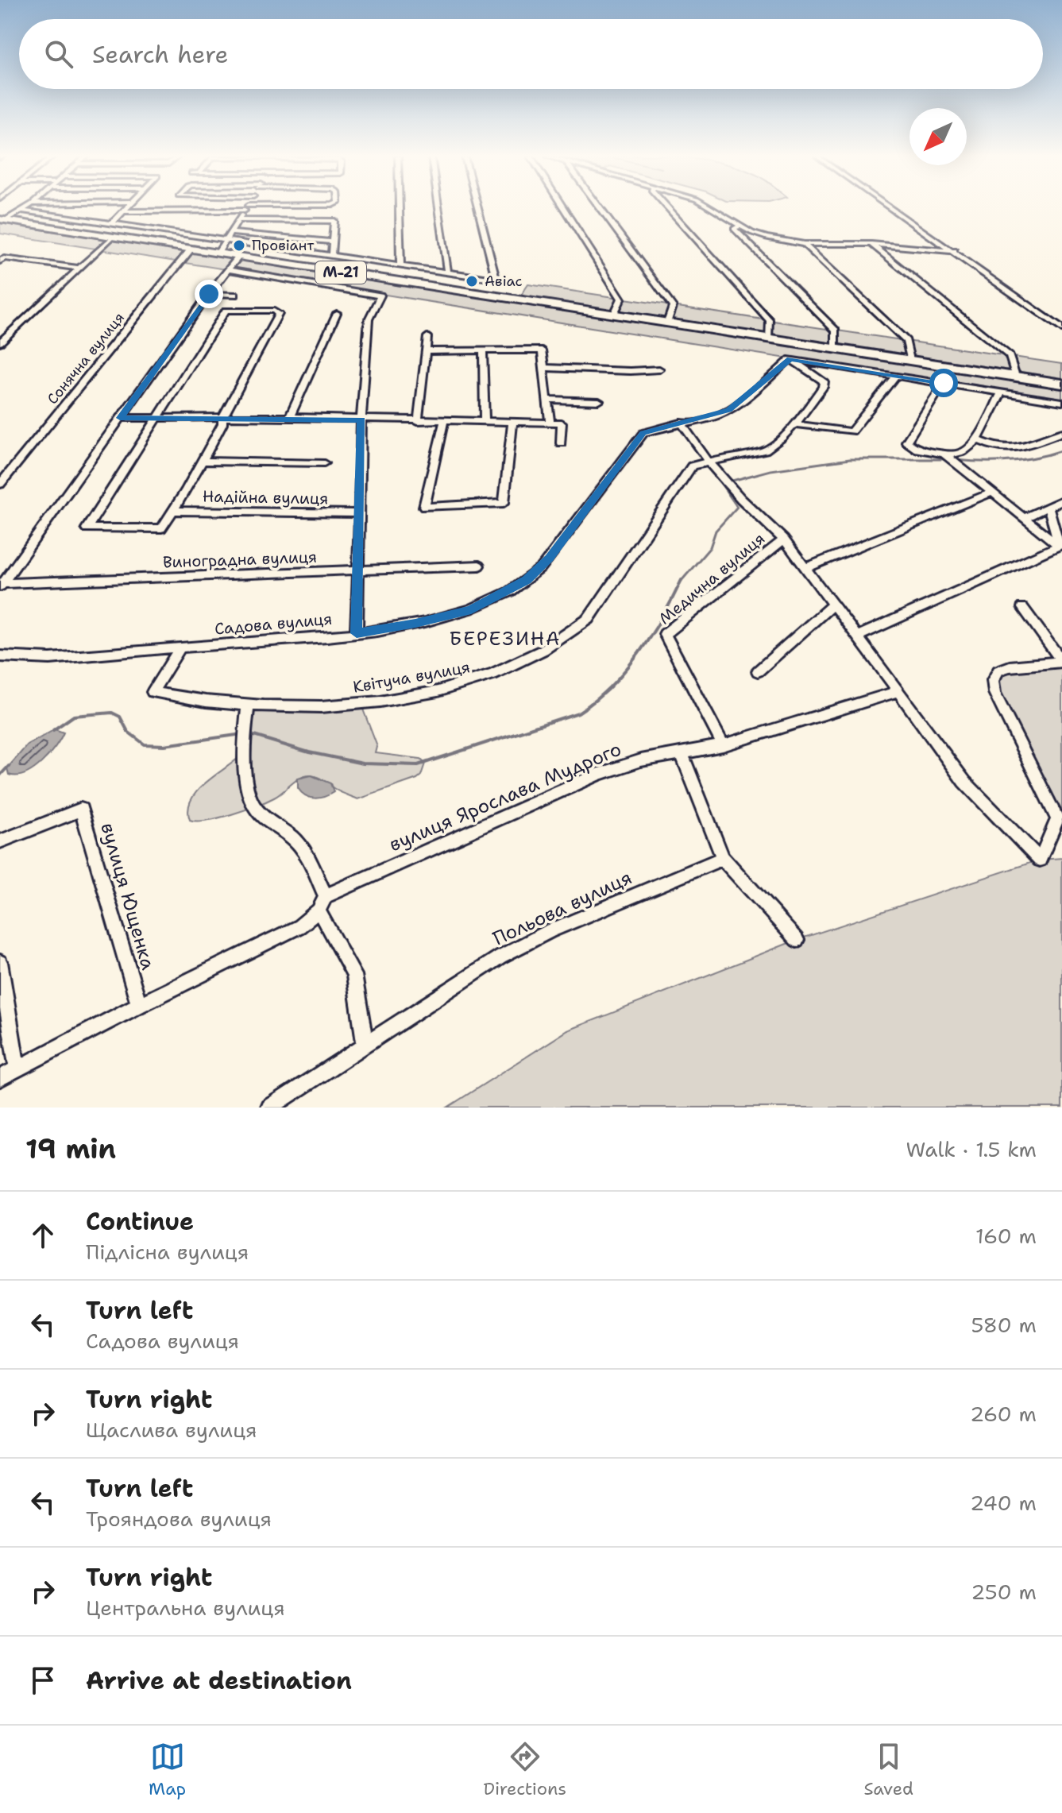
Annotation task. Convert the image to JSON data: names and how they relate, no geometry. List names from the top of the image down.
{
  "streets": {
    "highway": ["М-21"],
    "street": [
      "Сонячна вулиця",
      "Надійна вулиця",
      "Виноградна вулиця",
      "Медична вулиця",
      "Садова вулиця",
      "Квітуча вулиця",
      "вулиця Ярослава Мудрого",
      "вулиця Ющенка",
      "Польова вулиця"
    ]
  },
  "crossings": [
    ["М-21", "Сонячна вулиця"],
    ["Медична вулиця", "Садова вулиця"],
    ["Медична вулиця", "Квітуча вулиця"],
    ["Медична вулиця", "вулиця Ярослава Мудрого"],
    ["Садова вулиця", "Квітуча вулиця"]
  ],
  "districts": ["БЕРЕЗИНА"],
  "places": ["Провіант", "Авіас"],
  "north": "bottom left",
  "page": {
    "search": "Search here",
    "heading": ["19 min", "Walk · 1.5 km"],
    "list": [
      ["Continue", "Підлісна вулиця", "160 m"],
      ["Turn left", "Садова вулиця", "580 m"],
      ["Turn right", "Щаслива вулиця", "260 m"],
      ["Turn left", "Трояндова вулиця", "240 m"],
      ["Turn right", "Центральна вулиця", "250 m"],
      "Arrive at destination"
    ],
    "nav": ["Map", "Directions", "Saved"]
  }
}
